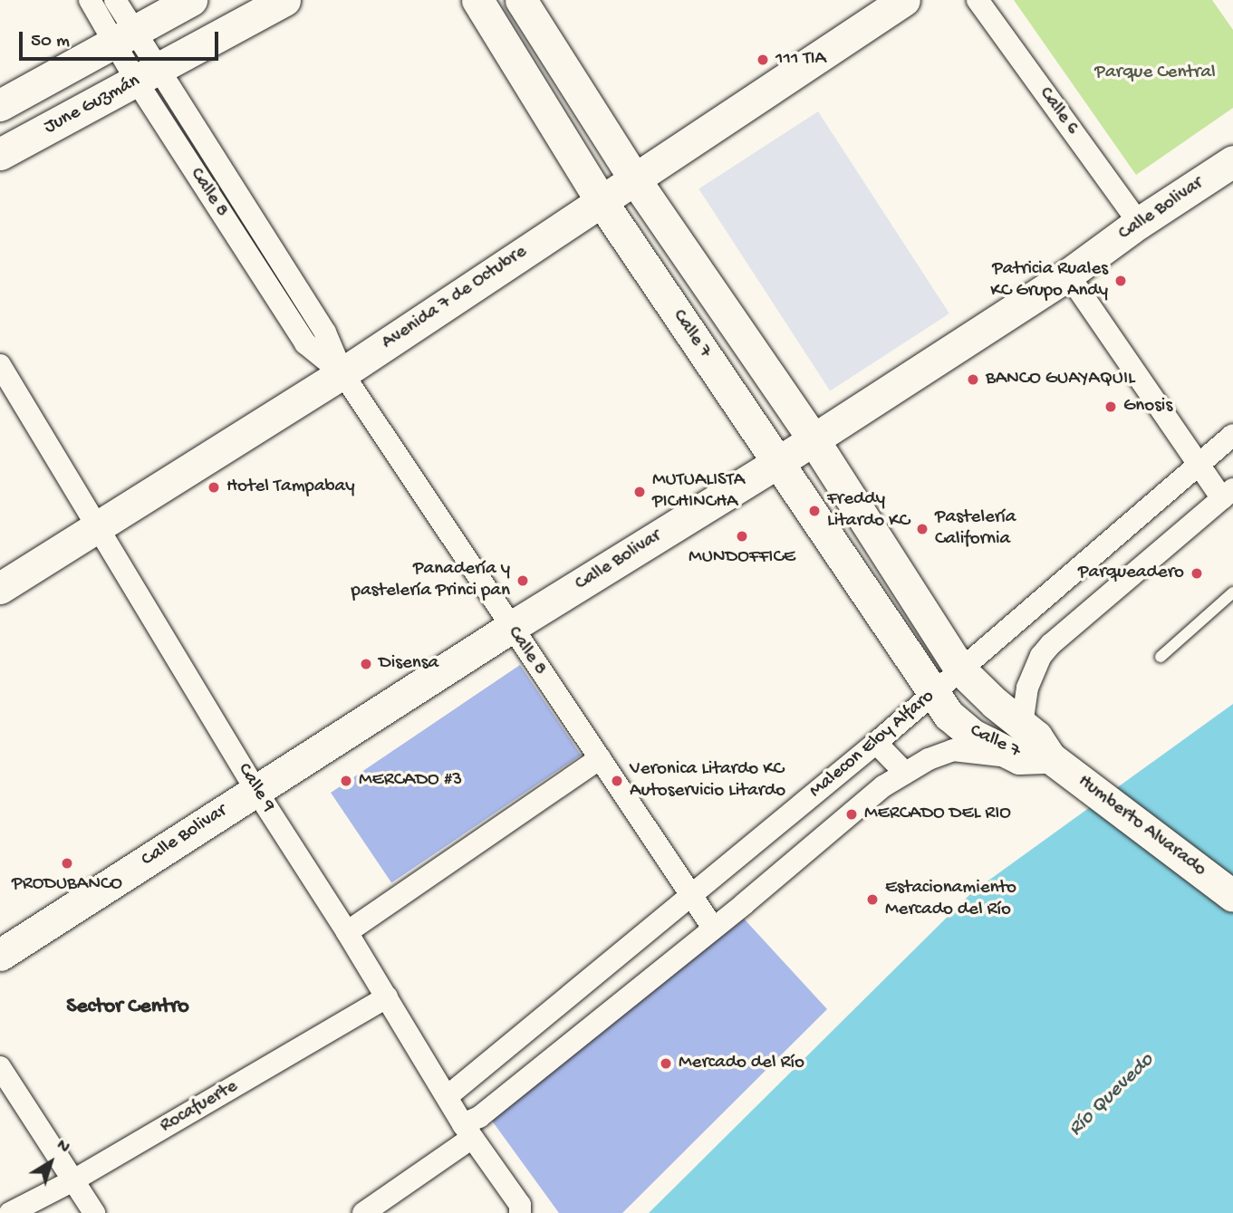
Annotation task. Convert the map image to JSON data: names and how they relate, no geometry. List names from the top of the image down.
{
  "streets": {
    "main road": [
      "June Guzmán",
      "Calle Bolivar",
      "Avenida 7 de Octubre",
      "Calle 7",
      "Humberto Alvarado"
    ],
    "street": [
      "Calle 6",
      "Calle 8",
      "Malecon Eloy Alfaro",
      "Calle 9",
      "Rocafuerte"
    ]
  },
  "crossings": [
    ["June Guzmán", "Calle 8"],
    ["Calle 6", "Calle Bolivar"],
    ["Calle 8", "Calle Bolivar"],
    ["Calle 8", "Avenida 7 de Octubre"],
    ["Calle 8", "Malecon Eloy Alfaro"],
    ["Calle Bolivar", "Calle 7"],
    ["Calle Bolivar", "Calle 9"],
    ["Avenida 7 de Octubre", "Calle 7"],
    ["Avenida 7 de Octubre", "Calle 9"],
    ["Calle 7", "Malecon Eloy Alfaro"],
    ["Calle 7", "Humberto Alvarado"],
    ["Malecon Eloy Alfaro", "Calle 9"],
    ["Calle 9", "Rocafuerte"]
  ],
  "districts": ["Sector Centro"],
  "water": ["Río Quevedo"],
  "parks": ["Parque Central"],
  "places": [
    "111 TIA",
    "Patricia Ruales KC Grupo Andy",
    "BANCO GUAYAQUIL",
    "Gnosis",
    "Hotel Tampabay",
    "MUTUALISTA PICHINCHA",
    "Freddy Litardo KC",
    "Pastelería California",
    "MUNDOFFICE",
    "Parqueadero",
    "Panadería y pastelería Princi pan",
    "Disensa",
    "MERCADO #3",
    "Veronica Litardo KC Autoservicio Litardo",
    "MERCADO DEL RIO",
    "PRODUBANCO",
    "Estacionamiento Mercado del Río",
    "Mercado del Río"
  ],
  "scale_bar": "50 m",
  "north": "top right"
}
